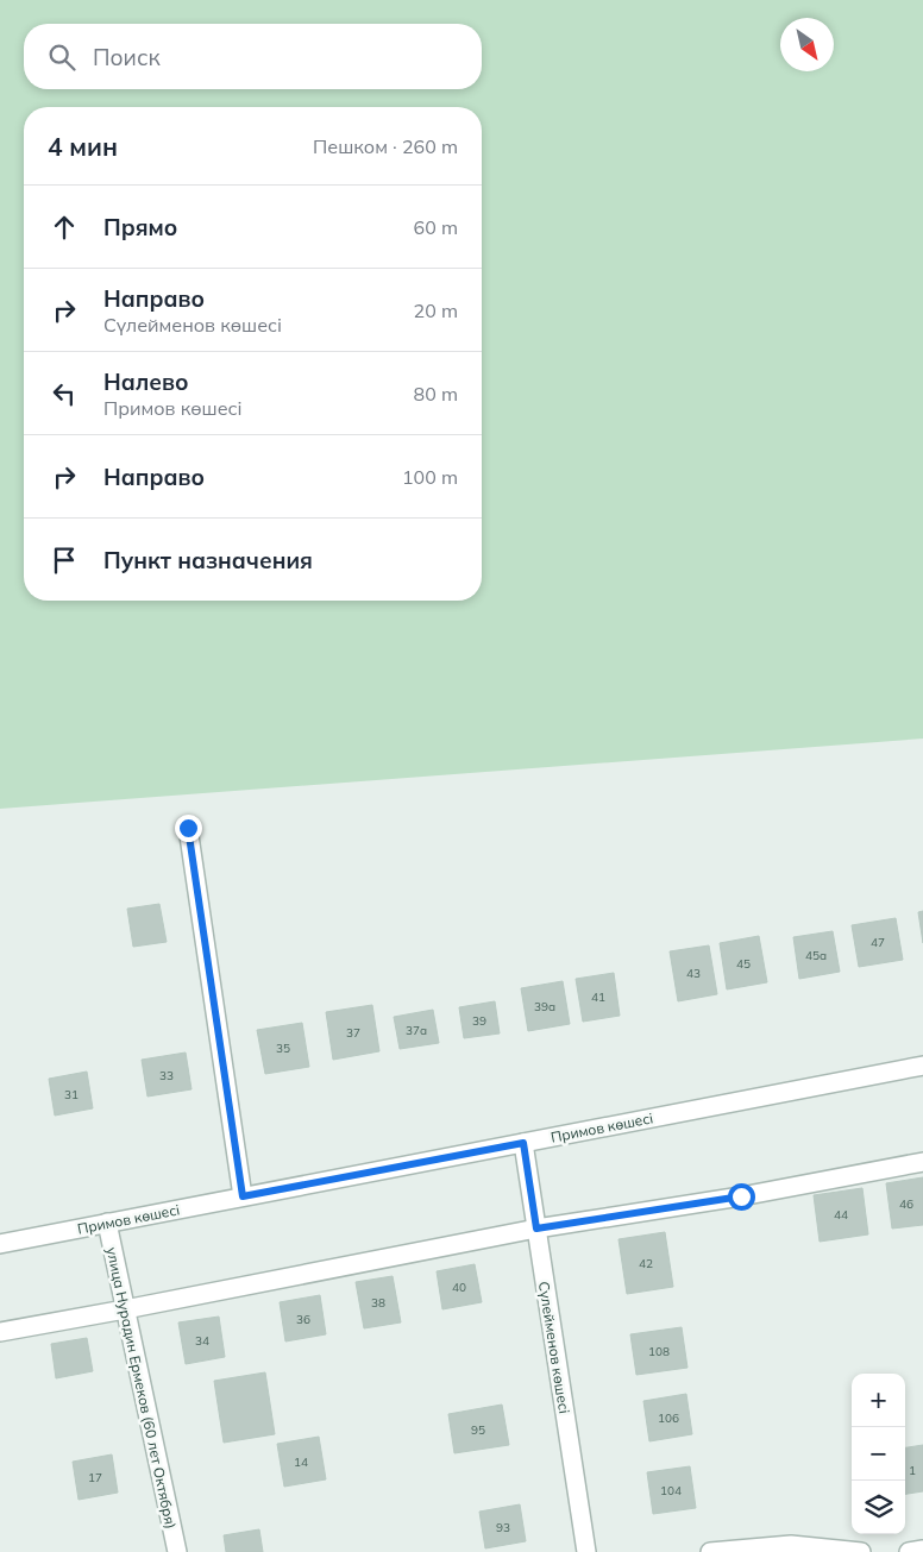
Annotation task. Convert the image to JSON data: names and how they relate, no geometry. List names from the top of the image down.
{
  "streets": {
    "street": ["Примов көшесі", "Сүлейменов көшесі", "улица Нурадин Ермеков (60 лет Октября)"]
  },
  "crossings": [
    ["Примов көшесі", "Сүлейменов көшесі"],
    ["Примов көшесі", "улица Нурадин Ермеков (60 лет Октября)"]
  ],
  "house_numbers": [
    "47",
    "45а",
    "45",
    "43",
    "41",
    "39а",
    "39",
    "37а",
    "37",
    "35",
    "33",
    "31",
    "46",
    "44",
    "42",
    "40",
    "38",
    "36",
    "34",
    "108",
    "106",
    "95",
    "14",
    "1",
    "17",
    "104",
    "93"
  ],
  "north": "bottom right",
  "page": {
    "search": "Поиск",
    "heading": ["4 мин", "Пешком · 260 m"],
    "list": [
      ["Прямо", "60 m"],
      ["Направо", "Сүлейменов көшесі", "20 m"],
      ["Налево", "Примов көшесі", "80 m"],
      ["Направо", "100 m"],
      "Пункт назначения"
    ],
    "map_buttons": ["+", "−"]
  }
}
